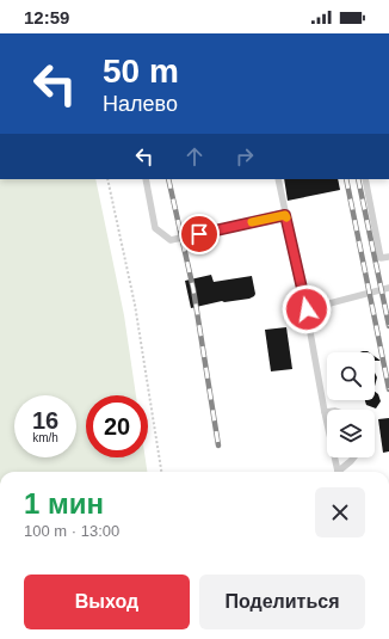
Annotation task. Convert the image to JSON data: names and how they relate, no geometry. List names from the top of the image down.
{
  "page": {
    "status": "12:59",
    "turn": ["50 m", "Налево"],
    "speed": "16 km/h",
    "limit": "20",
    "heading": ["1 мин", "100 m · 13:00"],
    "buttons": ["Выход", "Поделиться"]
  }
}
